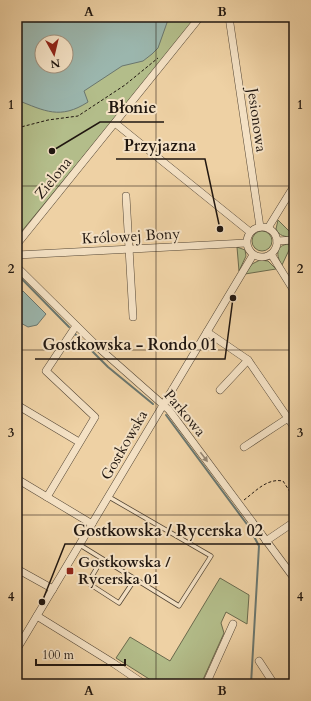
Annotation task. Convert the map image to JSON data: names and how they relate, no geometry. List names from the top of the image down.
{
  "streets": {
    "street": [
      "Jesionowa",
      "Zielona",
      "Królowej Bony",
      "Parkowa",
      "Gostkowska"
    ]
  },
  "crossings": [
    ["Jesionowa", "Królowej Bony"],
    ["Jesionowa", "Gostkowska"],
    ["Królowej Bony", "Gostkowska"],
    ["Parkowa", "Gostkowska"]
  ],
  "places": {
    "other": [
      "Błonie",
      "Przyjazna",
      "Gostkowska - Rondo 01",
      "Gostkowska / Rycerska 02"
    ],
    "transit": ["Gostkowska / Rycerska 01"]
  },
  "scale_bar": "100 m",
  "north": "bottom",
  "grid": {
    "columns": ["A", "B"],
    "rows": [
      "1",
      "2",
      "3",
      "4"
    ]
  }
}
